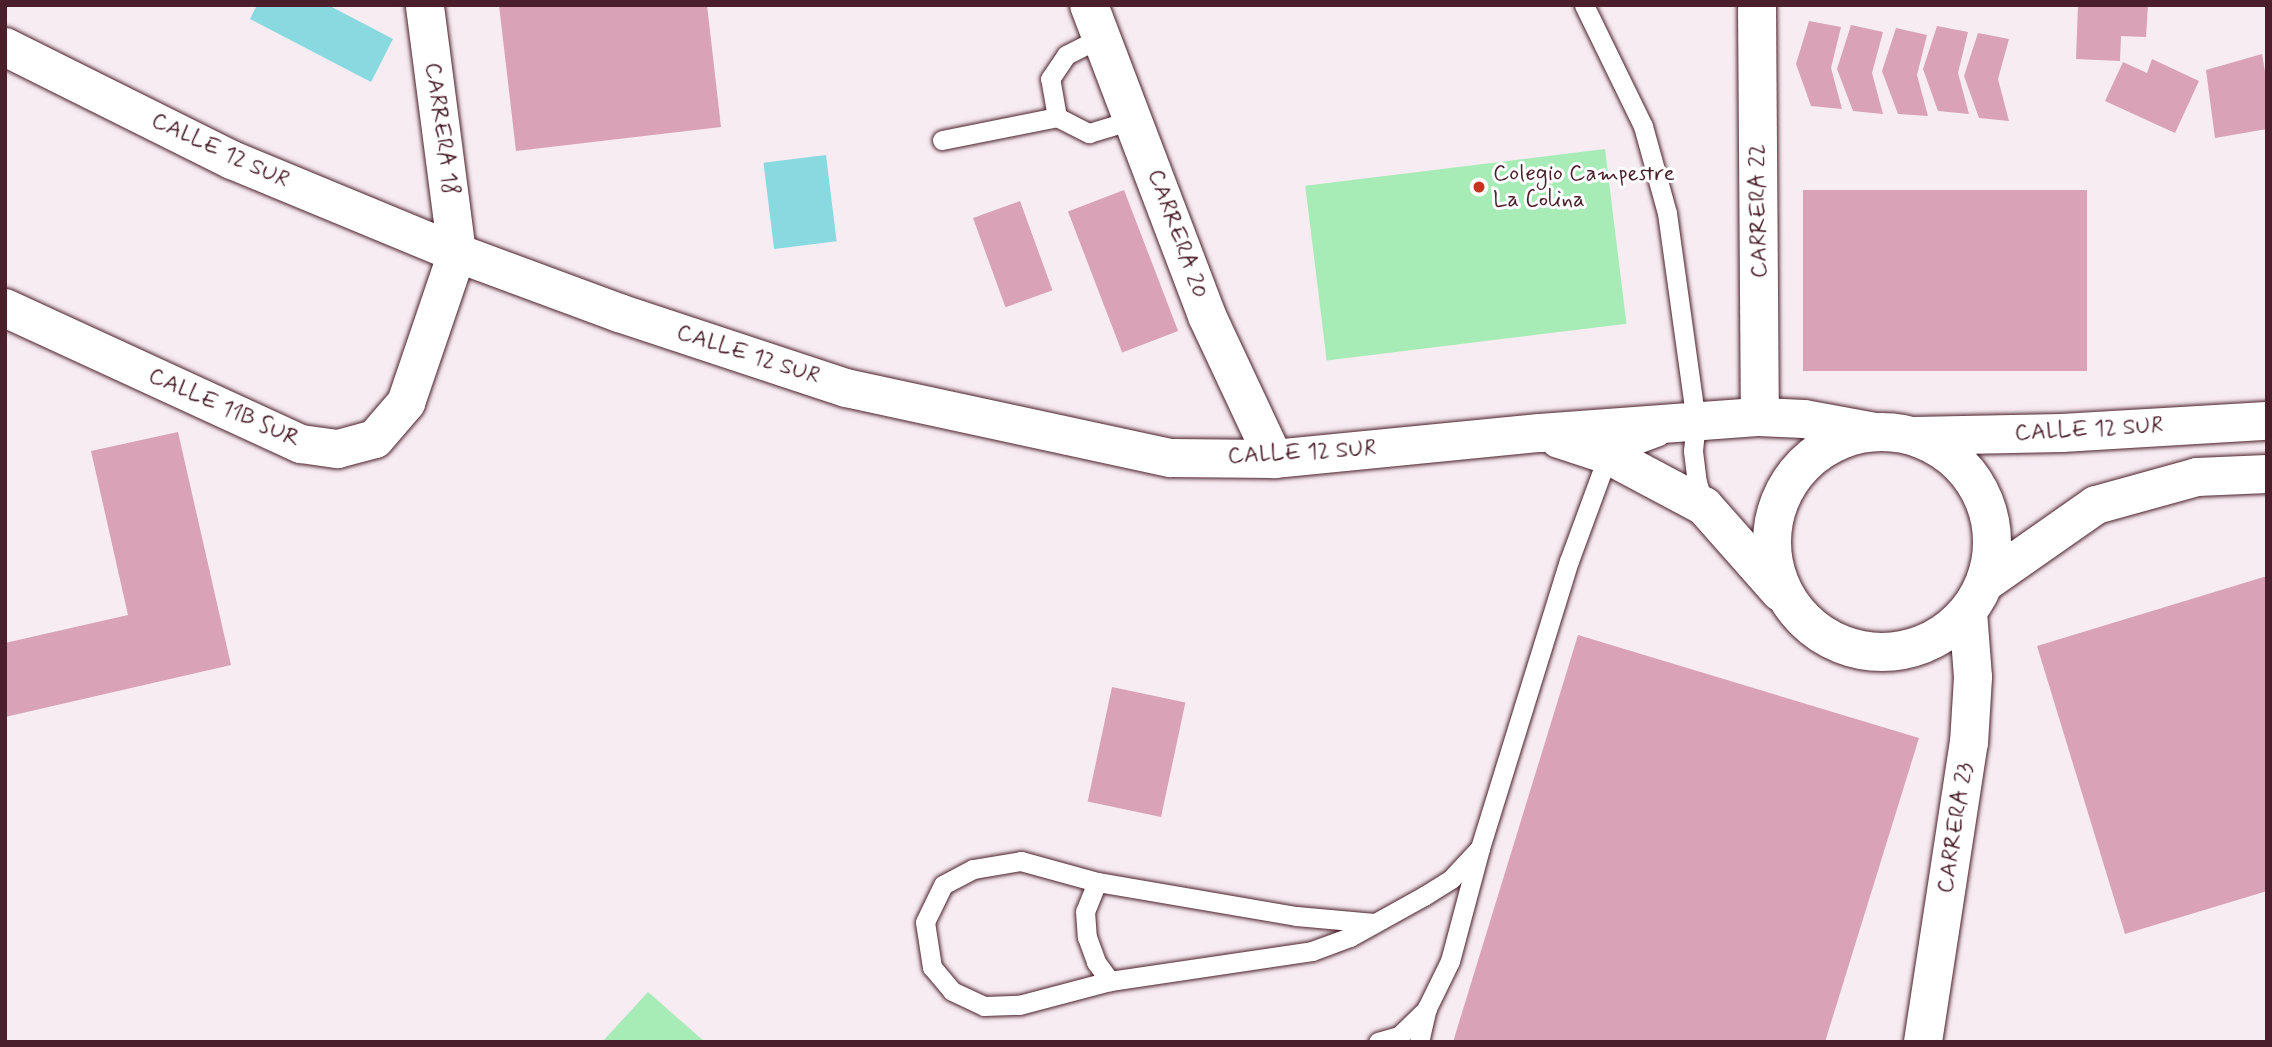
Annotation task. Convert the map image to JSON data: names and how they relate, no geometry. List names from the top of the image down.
{
  "streets": {
    "main road": [
      "CARRERA 18",
      "CALLE 12 SUR",
      "CARRERA 22",
      "CARRERA 20",
      "CALLE 11B SUR",
      "CARRERA 23"
    ]
  },
  "crossings": [
    ["CARRERA 18", "CALLE 12 SUR"],
    ["CARRERA 18", "CALLE 11B SUR"],
    ["CALLE 12 SUR", "CARRERA 22"],
    ["CALLE 12 SUR", "CARRERA 20"],
    ["CALLE 12 SUR", "CALLE 11B SUR"],
    ["CALLE 12 SUR", "CARRERA 23"]
  ],
  "places": ["Colegio Campestre La Colina"]
}
